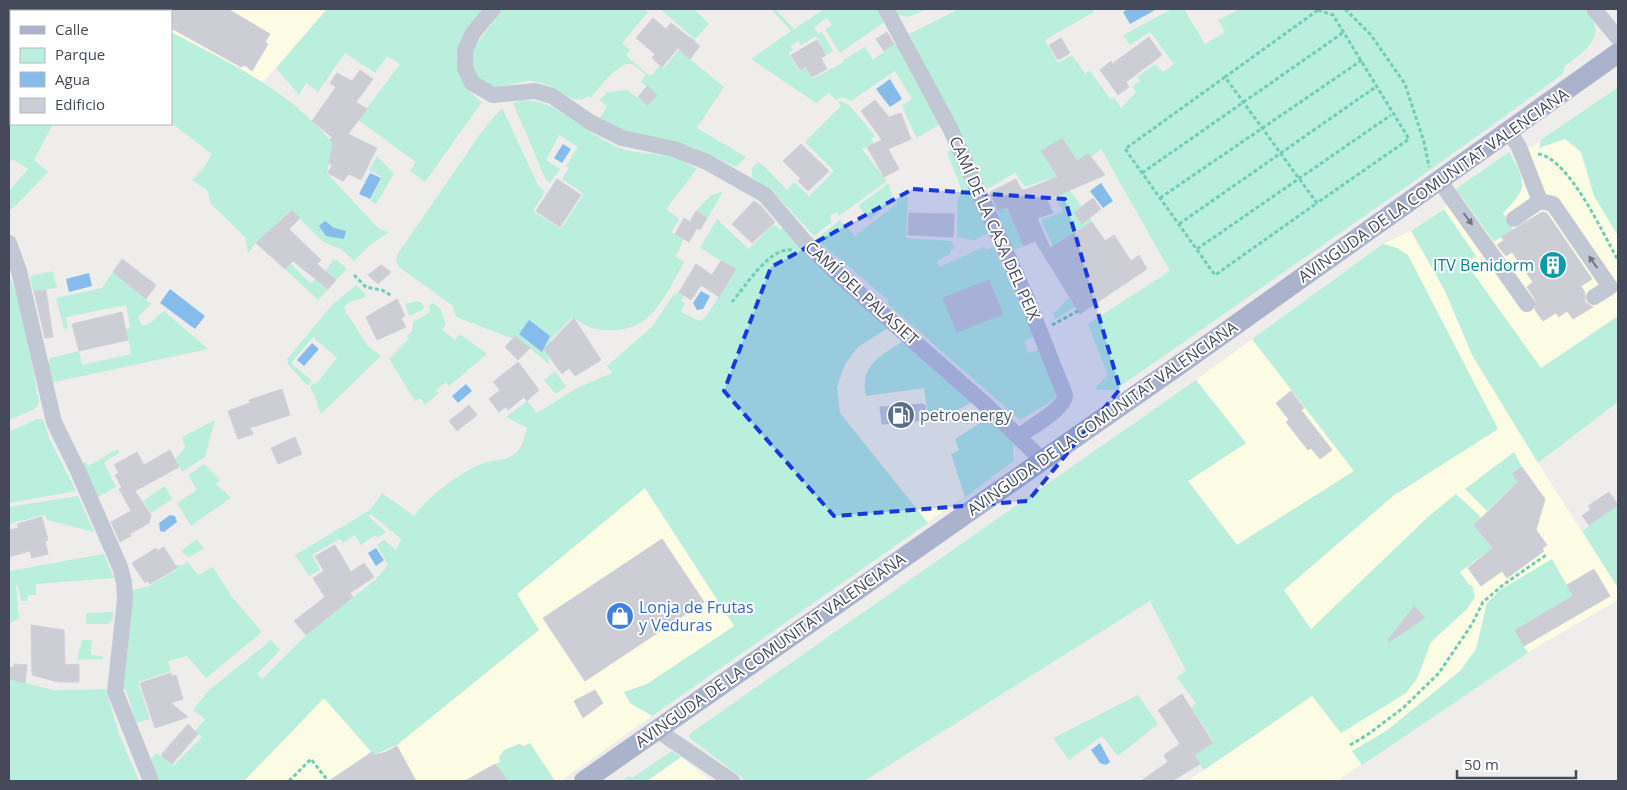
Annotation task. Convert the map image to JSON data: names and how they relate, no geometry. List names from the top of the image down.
{
  "streets": {
    "main road": ["AVINGUDA DE LA COMUNITAT VALENCIANA"],
    "lane": ["CAMÍ DE LA CASA DEL PEIX", "CAMÍ DEL PALASIET"]
  },
  "crossings": [
    ["AVINGUDA DE LA COMUNITAT VALENCIANA", "CAMÍ DEL PALASIET"],
    ["CAMÍ DE LA CASA DEL PEIX", "CAMÍ DEL PALASIET"]
  ],
  "places": {
    "building": ["ITV Benidorm"],
    "fuel station": ["petroenergy"],
    "shop": ["Lonja de Frutas y Veduras"]
  },
  "legend": [
    "Calle",
    "Parque",
    "Agua",
    "Edificio"
  ],
  "scale_bar": "50 m"
}
